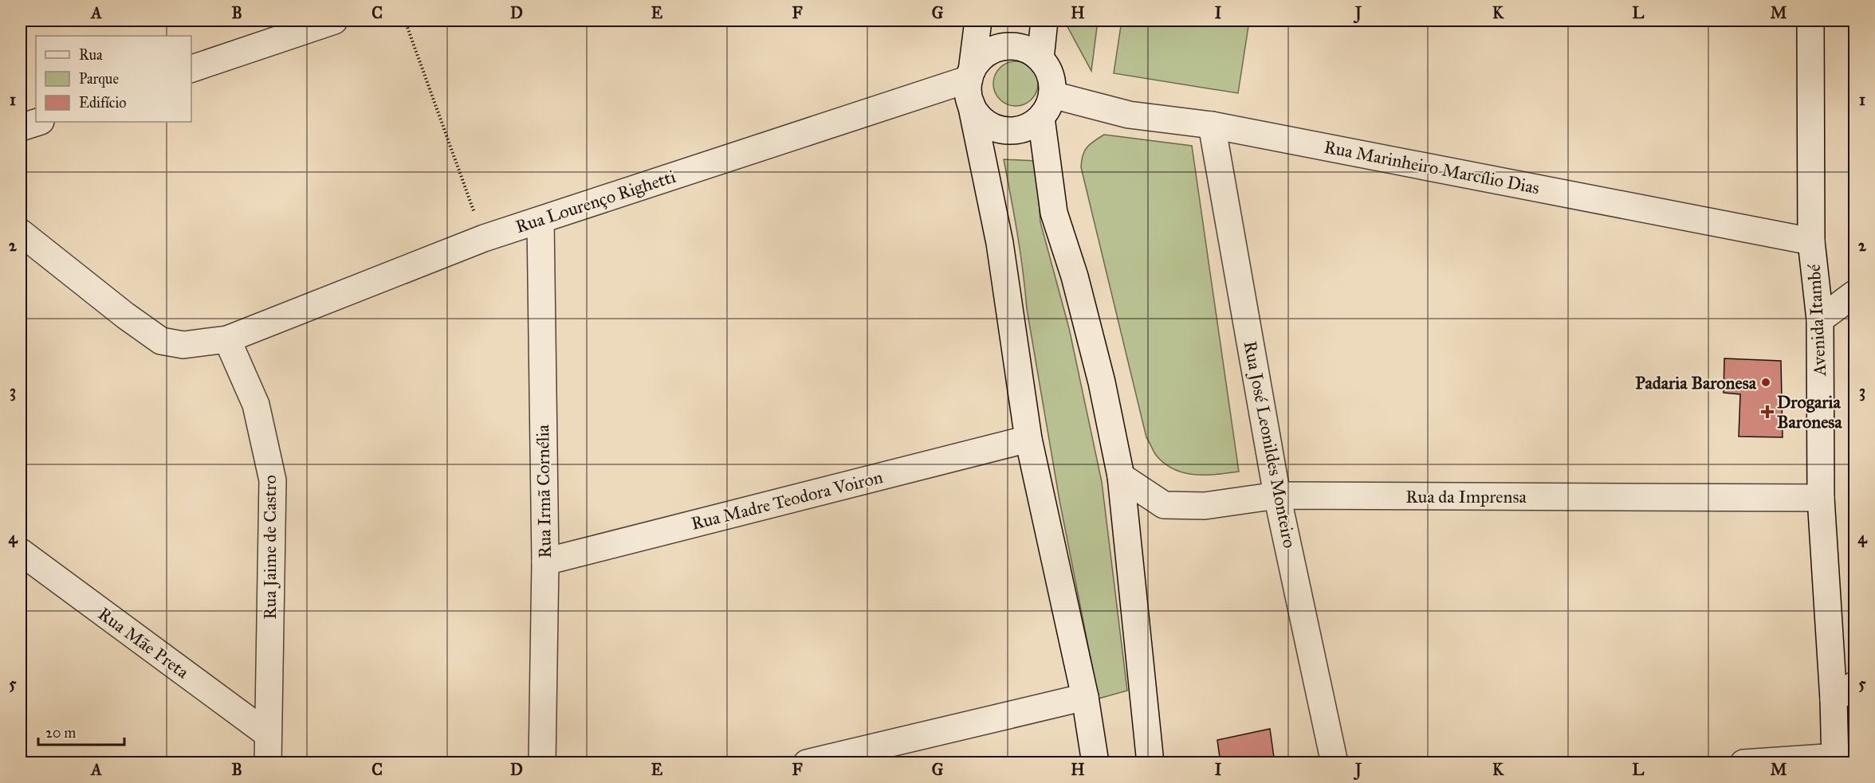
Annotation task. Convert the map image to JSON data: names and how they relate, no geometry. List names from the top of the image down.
{
  "streets": {
    "street": [
      "Rua Marinheiro Marcílio Dias",
      "Rua Lourenço Righetti",
      "Avenida Itambé",
      "Rua José Leonildes Monteiro",
      "Rua Irmã Cornélia",
      "Rua da Imprensa",
      "Rua Madre Teodora Voiron",
      "Rua Jaime de Castro",
      "Rua Mãe Preta"
    ]
  },
  "crossings": [
    ["Rua Marinheiro Marcílio Dias", "Rua Lourenço Righetti"],
    ["Rua Marinheiro Marcílio Dias", "Avenida Itambé"],
    ["Rua Marinheiro Marcílio Dias", "Rua José Leonildes Monteiro"],
    ["Rua Lourenço Righetti", "Rua Irmã Cornélia"],
    ["Rua Lourenço Righetti", "Rua Jaime de Castro"],
    ["Avenida Itambé", "Rua da Imprensa"],
    ["Rua José Leonildes Monteiro", "Rua da Imprensa"],
    ["Rua Irmã Cornélia", "Rua Madre Teodora Voiron"],
    ["Rua Jaime de Castro", "Rua Mãe Preta"]
  ],
  "places": {
    "other": ["Padaria Baronesa"],
    "health": ["Drogaria Baronesa"]
  },
  "legend": ["Rua", "Parque", "Edifício"],
  "scale_bar": "20 m",
  "grid": {
    "columns": [
      "A",
      "B",
      "C",
      "D",
      "E",
      "F",
      "G",
      "H",
      "I",
      "J",
      "K",
      "L",
      "M"
    ],
    "rows": [
      "1",
      "2",
      "3",
      "4",
      "5"
    ]
  }
}
